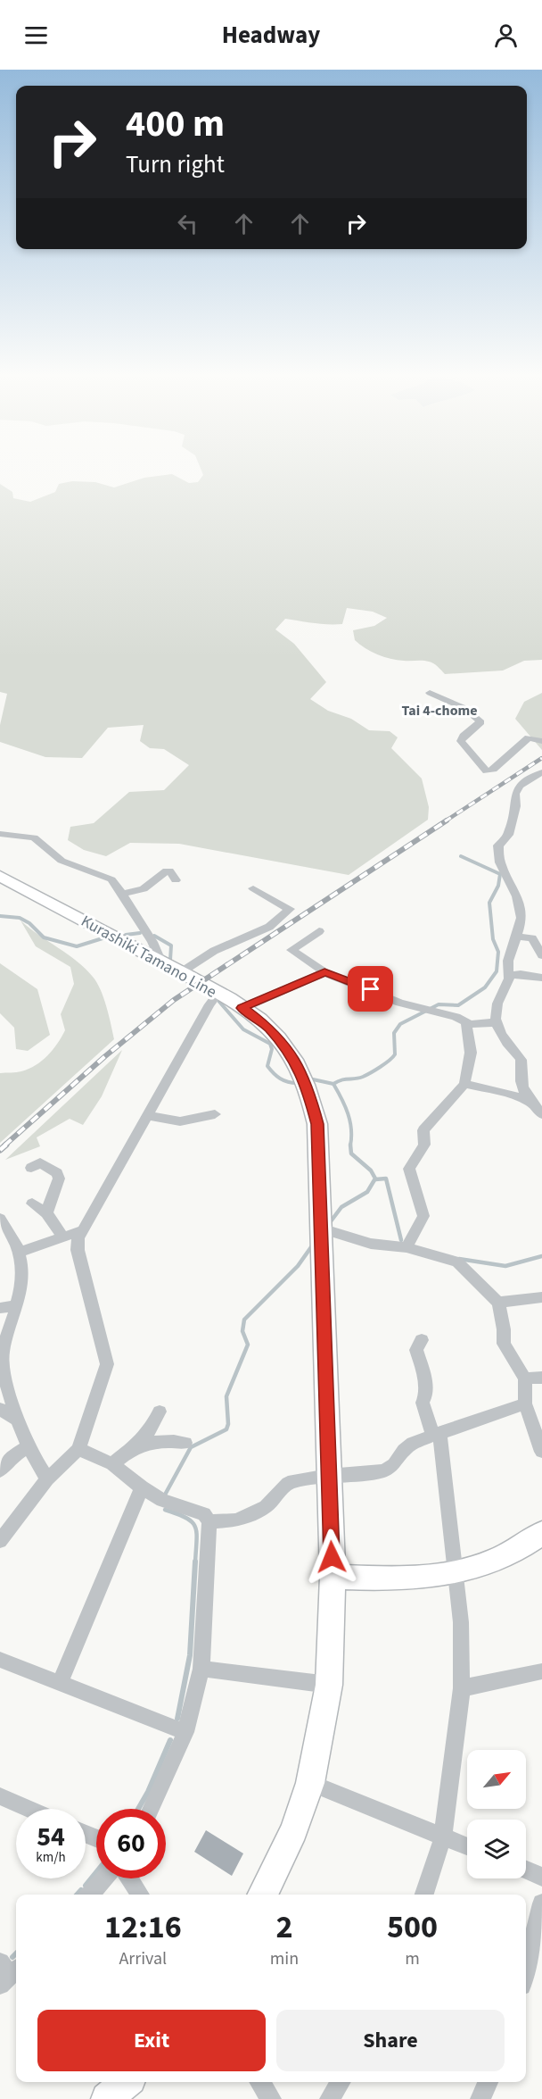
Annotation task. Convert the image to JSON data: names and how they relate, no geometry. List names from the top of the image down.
{
  "streets": {
    "main road": ["Kurashiki Tamano Line"]
  },
  "districts": ["Tai 4-chome"],
  "north": "top right",
  "page": {
    "header": "Headway",
    "turn": ["400 m", "Turn right"],
    "speed": "54 km/h",
    "limit": "60",
    "eta": [
      "12:16",
      "Arrival",
      "2",
      "min",
      "500",
      "m"
    ],
    "buttons": ["Exit", "Share"]
  }
}
